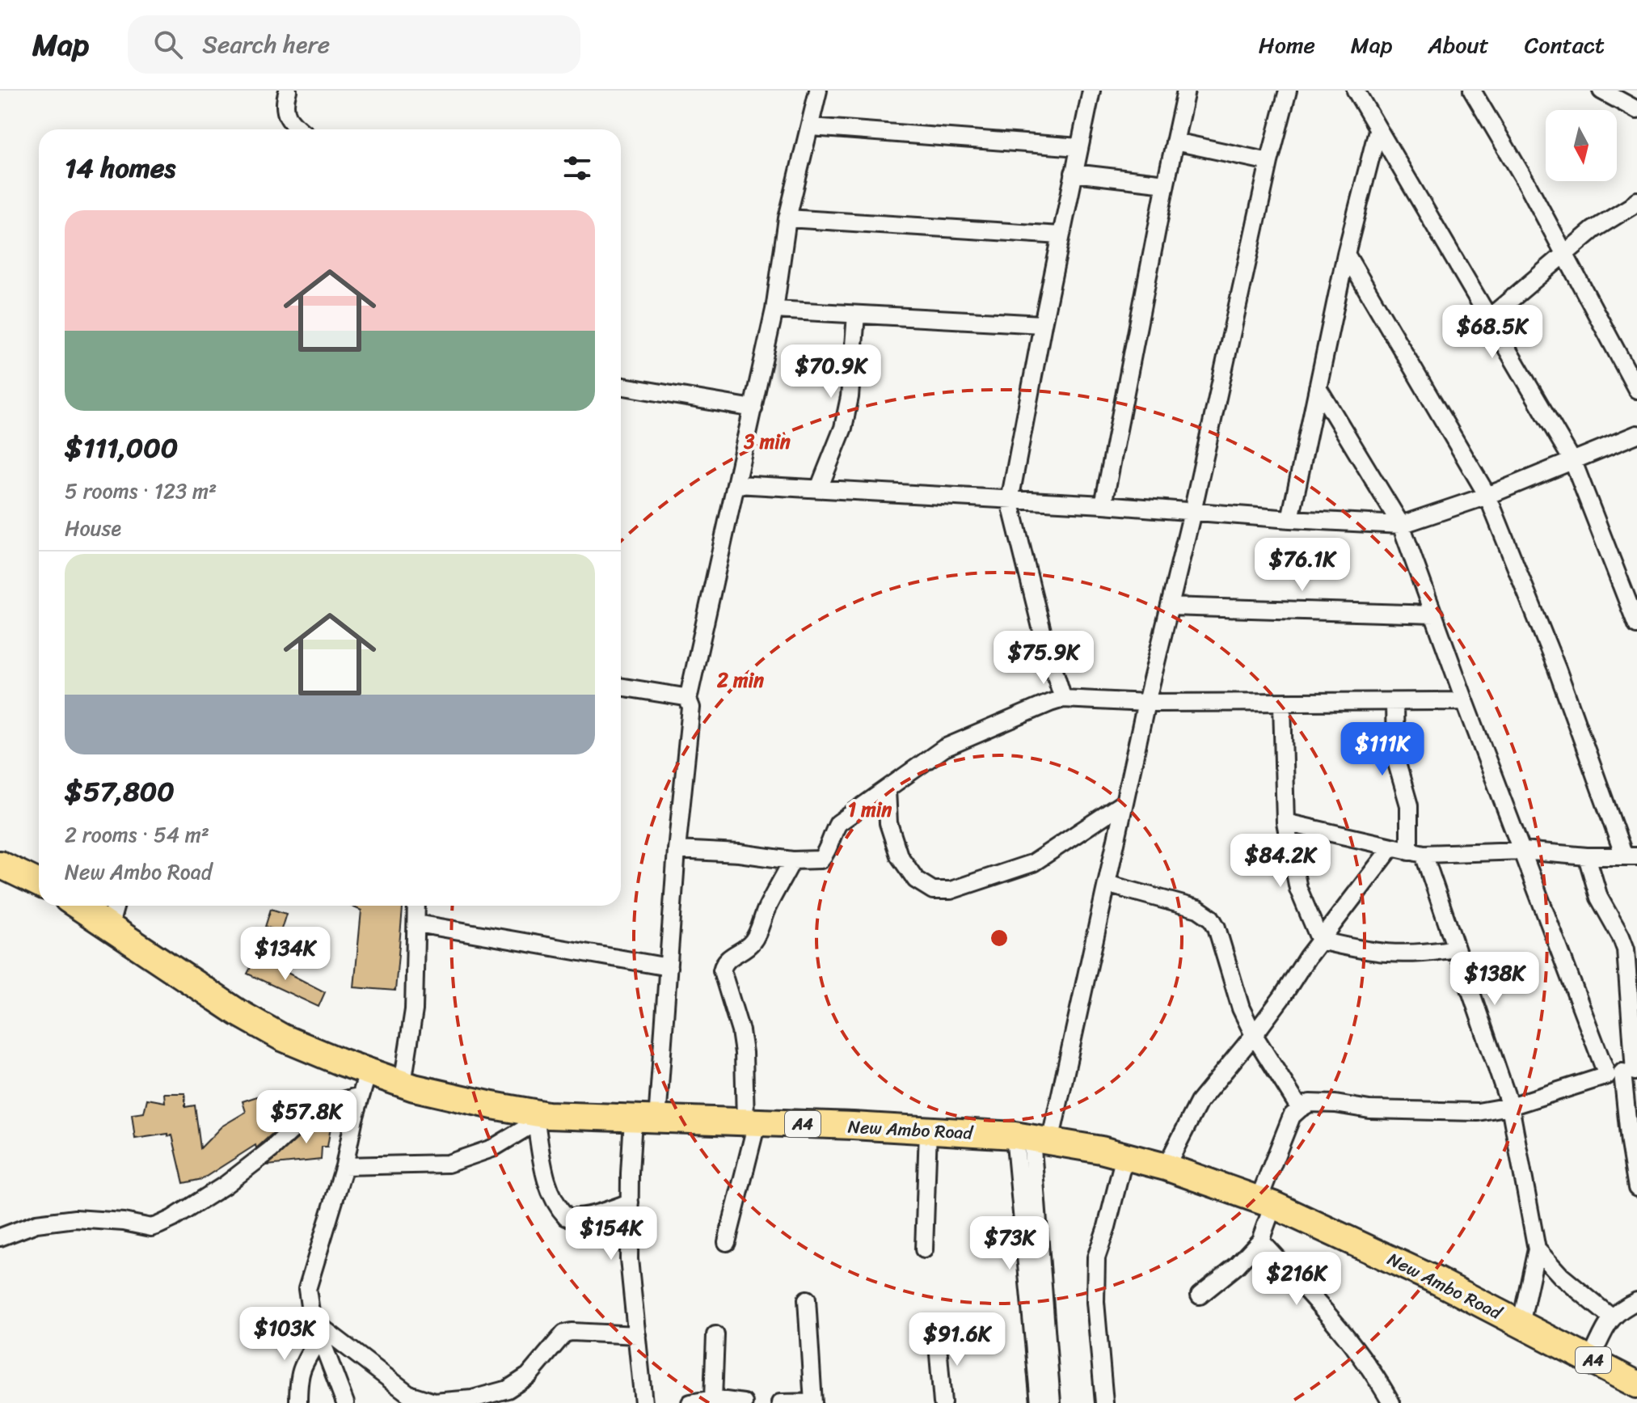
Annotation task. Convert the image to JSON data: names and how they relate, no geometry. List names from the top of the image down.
{
  "streets": {
    "main road": ["A4", "New Ambo Road"]
  },
  "north": "bottom",
  "page": {
    "header": "Map",
    "search": "Search here",
    "nav": [
      "Home",
      "Map",
      "About",
      "Contact"
    ],
    "heading": "14 homes",
    "list": [
      {
        "name": "$111,000",
        "note": "5 rooms · 123 m² · House"
      },
      {
        "name": "$57,800",
        "note": "2 rooms · 54 m² · New Ambo Road"
      }
    ],
    "price": [
      "$68.5K",
      "$70.9K",
      "$76.1K",
      "$75.9K",
      "$111K",
      "$84.2K",
      "$134K",
      "$138K",
      "$57.8K",
      "$154K",
      "$73K",
      "$216K",
      "$103K",
      "$91.6K"
    ]
  },
  "rings": ["3 min", "2 min", "1 min"]
}
